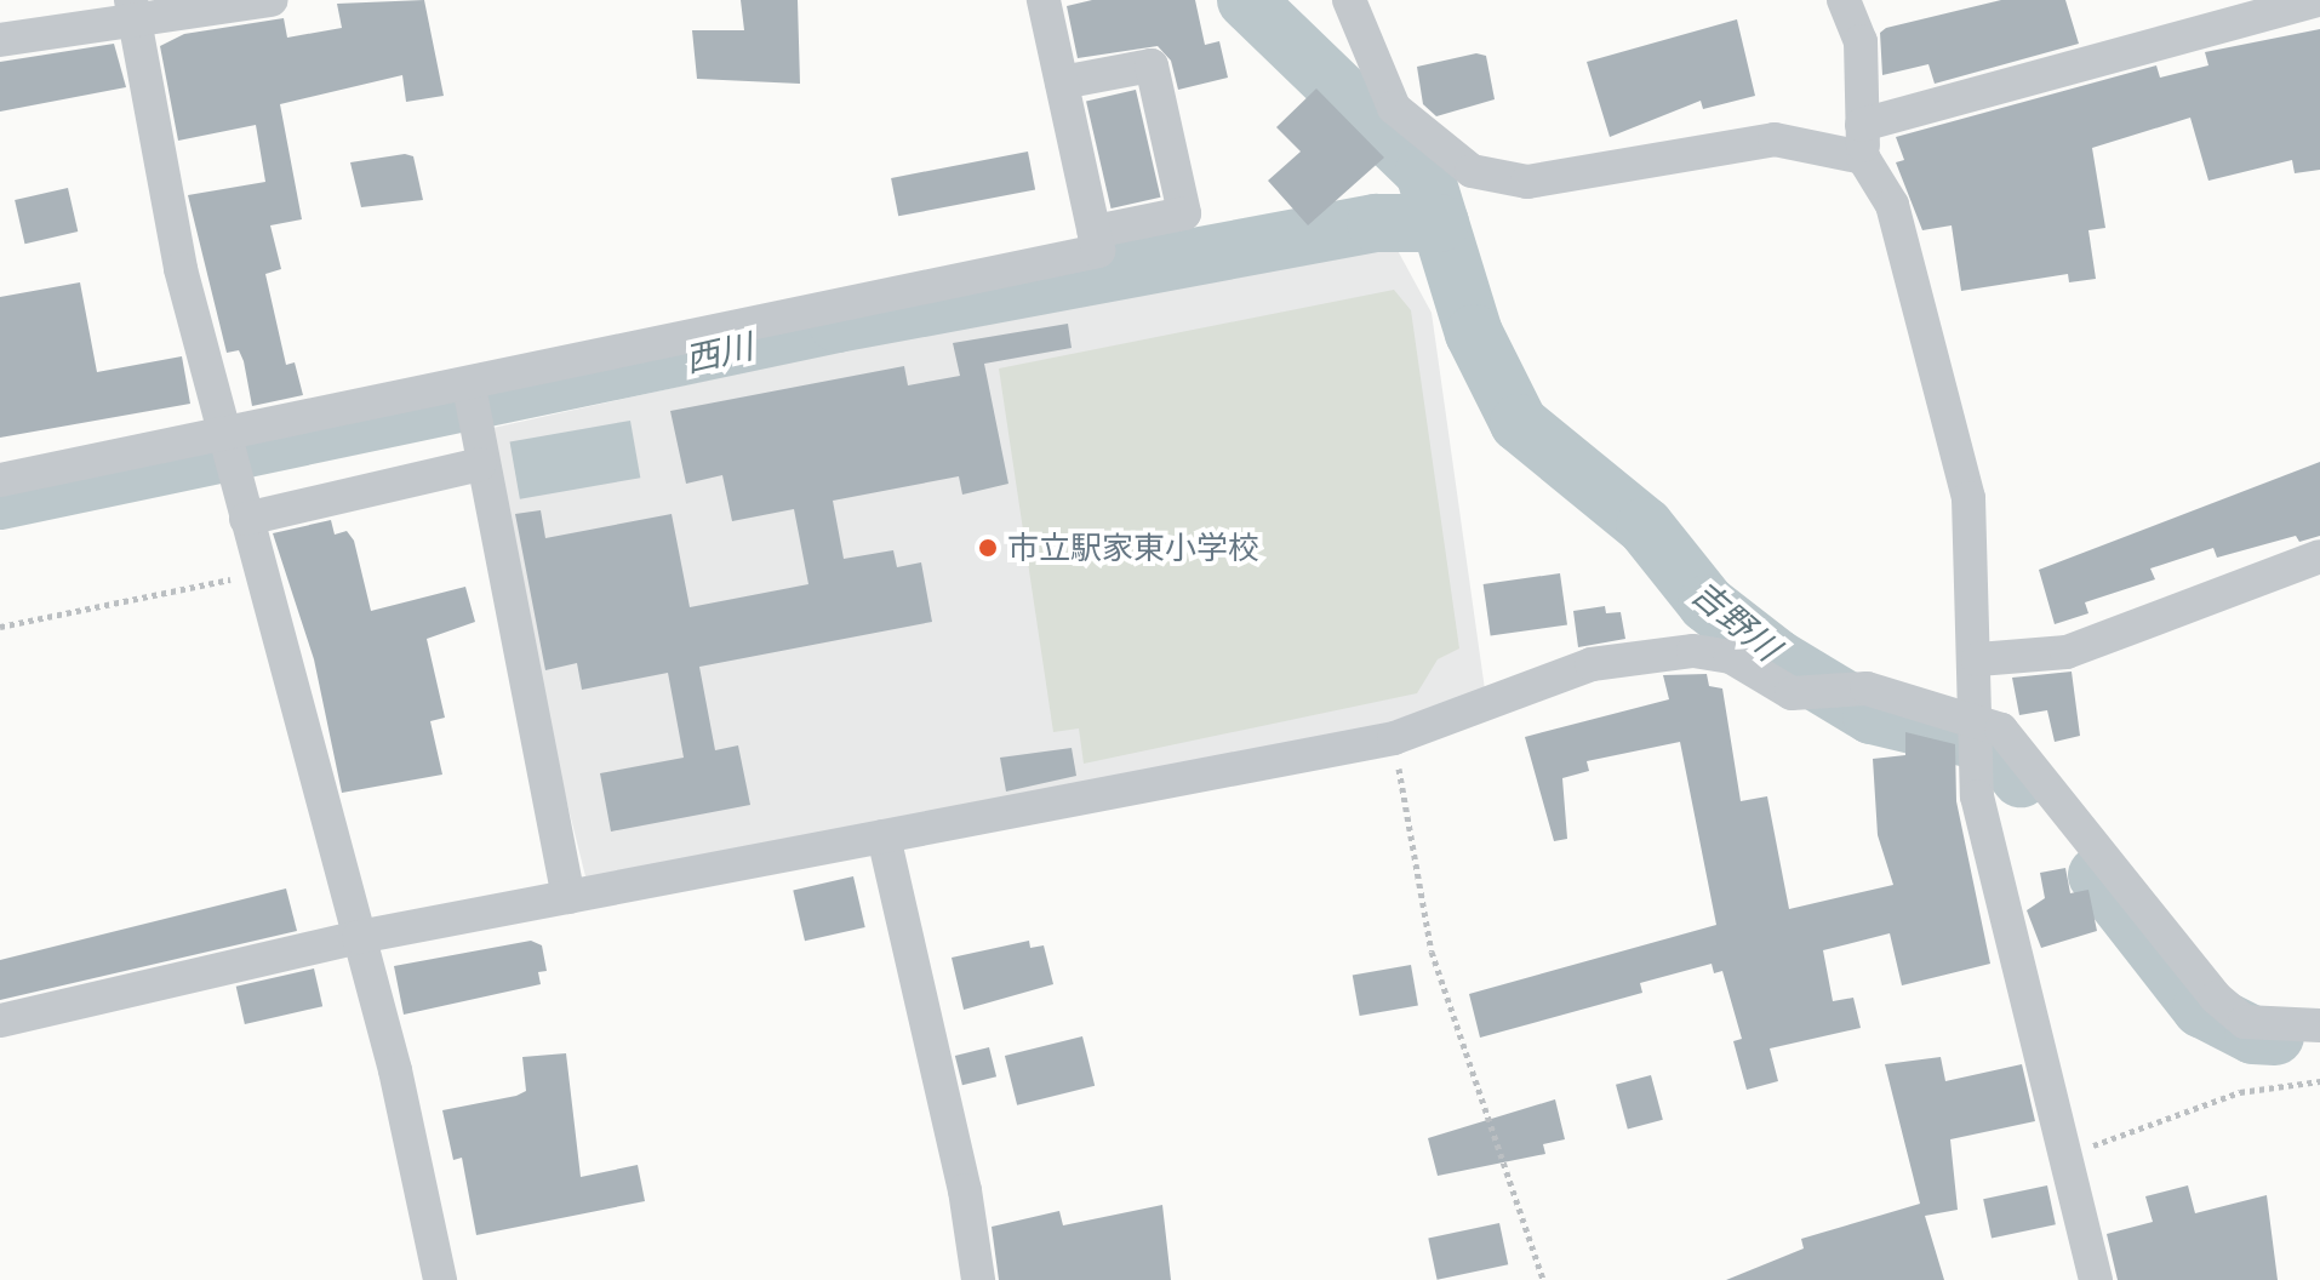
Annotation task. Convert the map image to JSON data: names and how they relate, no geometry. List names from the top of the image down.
{
  "water": ["西川", "吉野川"],
  "places": ["市立駅家東小学校"]
}
